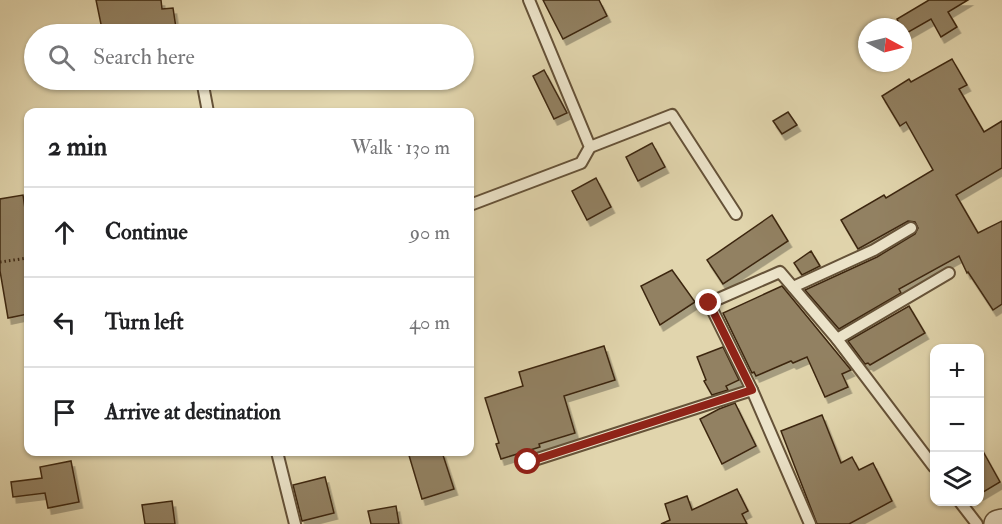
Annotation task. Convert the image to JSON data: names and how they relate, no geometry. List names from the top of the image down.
{
  "north": "right",
  "page": {
    "search": "Search here",
    "heading": ["2 min", "Walk · 130 m"],
    "list": [
      ["Continue", "90 m"],
      ["Turn left", "40 m"],
      "Arrive at destination"
    ],
    "map_buttons": ["+", "−"]
  }
}
